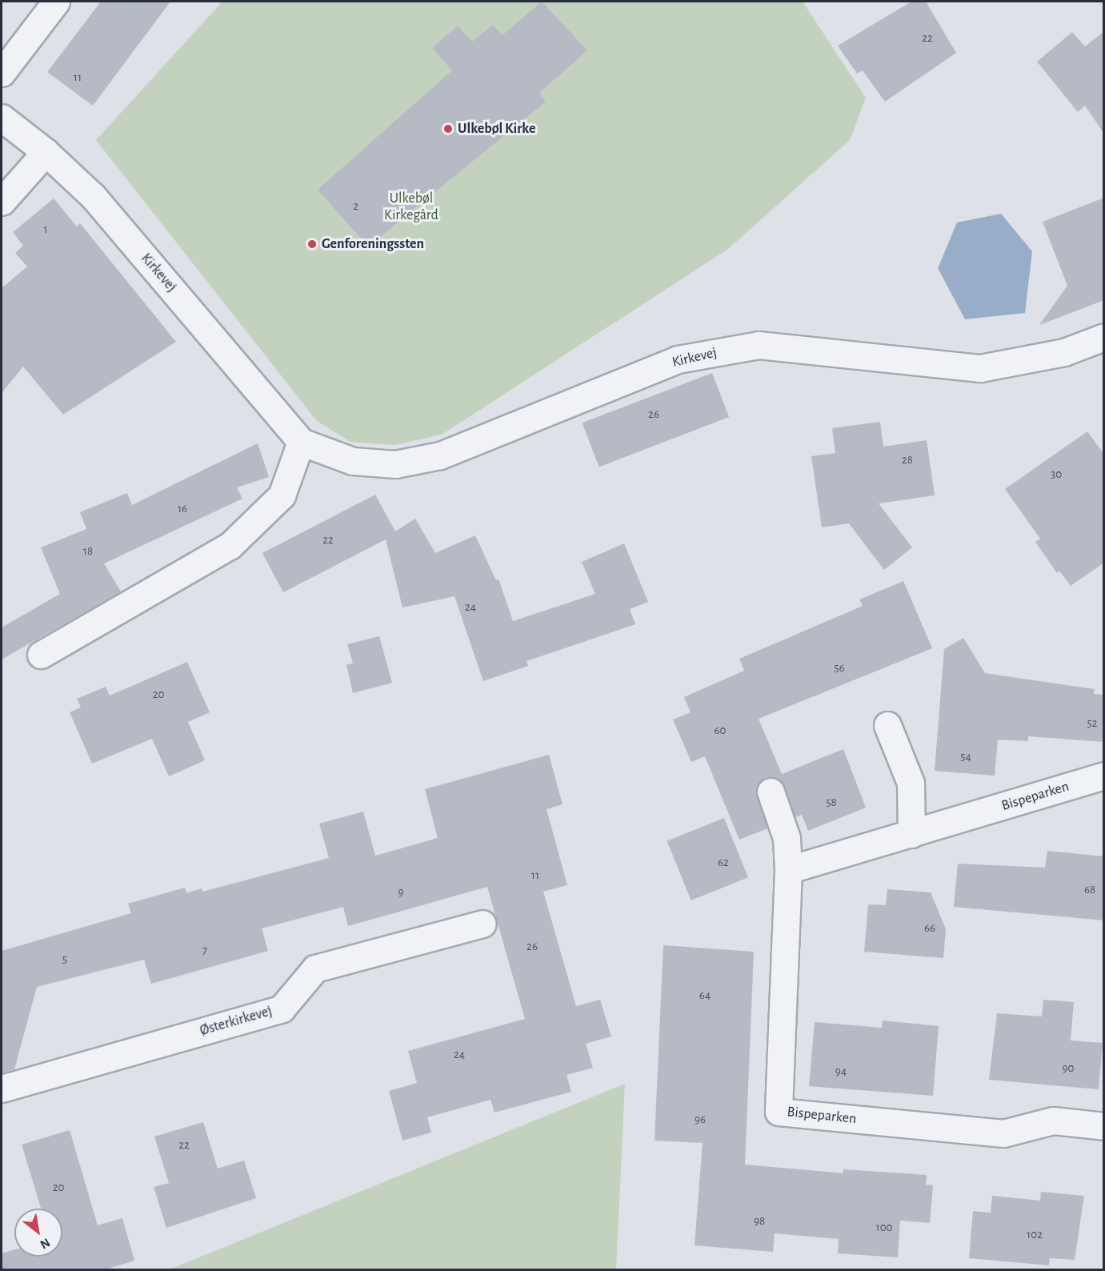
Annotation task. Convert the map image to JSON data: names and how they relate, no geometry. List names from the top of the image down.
{
  "streets": {
    "street": ["Kirkevej", "Bispeparken", "Østerkirkevej"]
  },
  "parks": ["Ulkebøl Kirkegård"],
  "places": ["Ulkebøl Kirke", "Genforeningssten"],
  "house_numbers": [
    "22",
    "11",
    "2",
    "1",
    "26",
    "28",
    "30",
    "16",
    "22",
    "18",
    "24",
    "56",
    "20",
    "52",
    "60",
    "54",
    "58",
    "62",
    "11",
    "68",
    "9",
    "66",
    "26",
    "7",
    "5",
    "64",
    "24",
    "90",
    "94",
    "96",
    "22",
    "20",
    "98",
    "100",
    "102"
  ],
  "north": "bottom right"
}
